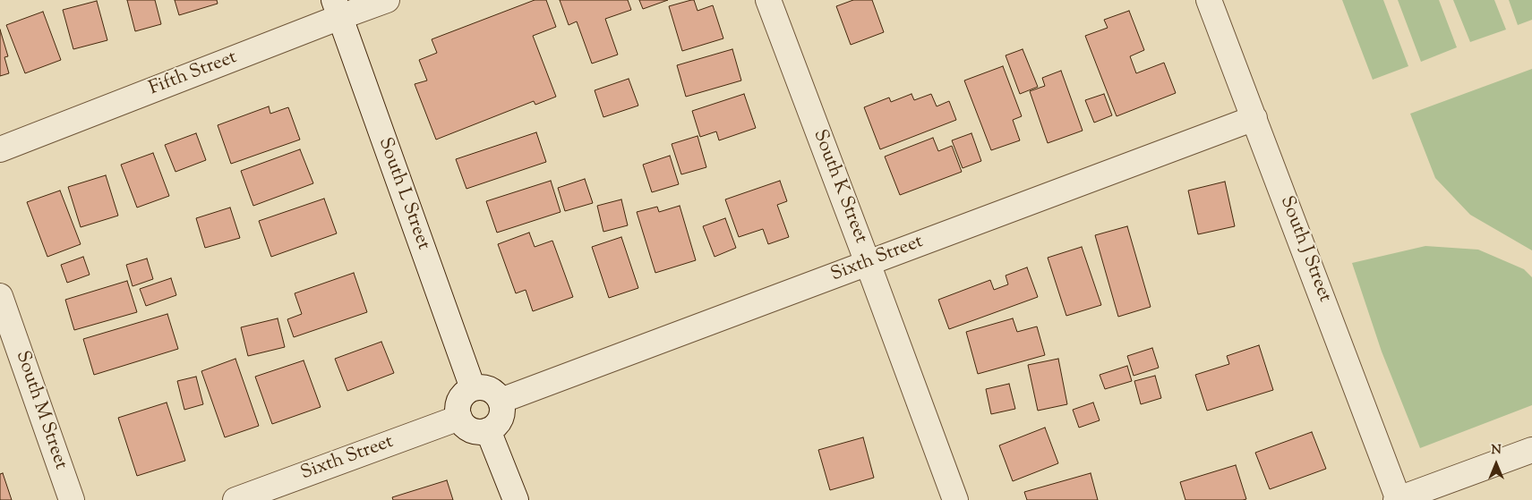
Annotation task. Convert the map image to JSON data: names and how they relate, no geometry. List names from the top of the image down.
{
  "streets": {
    "street": [
      "Fifth Street",
      "South K Street",
      "South L Street",
      "South J Street",
      "Sixth Street",
      "South M Street"
    ]
  },
  "crossings": [
    ["Fifth Street", "South L Street"],
    ["South K Street", "Sixth Street"],
    ["South L Street", "Sixth Street"],
    ["South J Street", "Sixth Street"]
  ],
  "north": "top"
}
